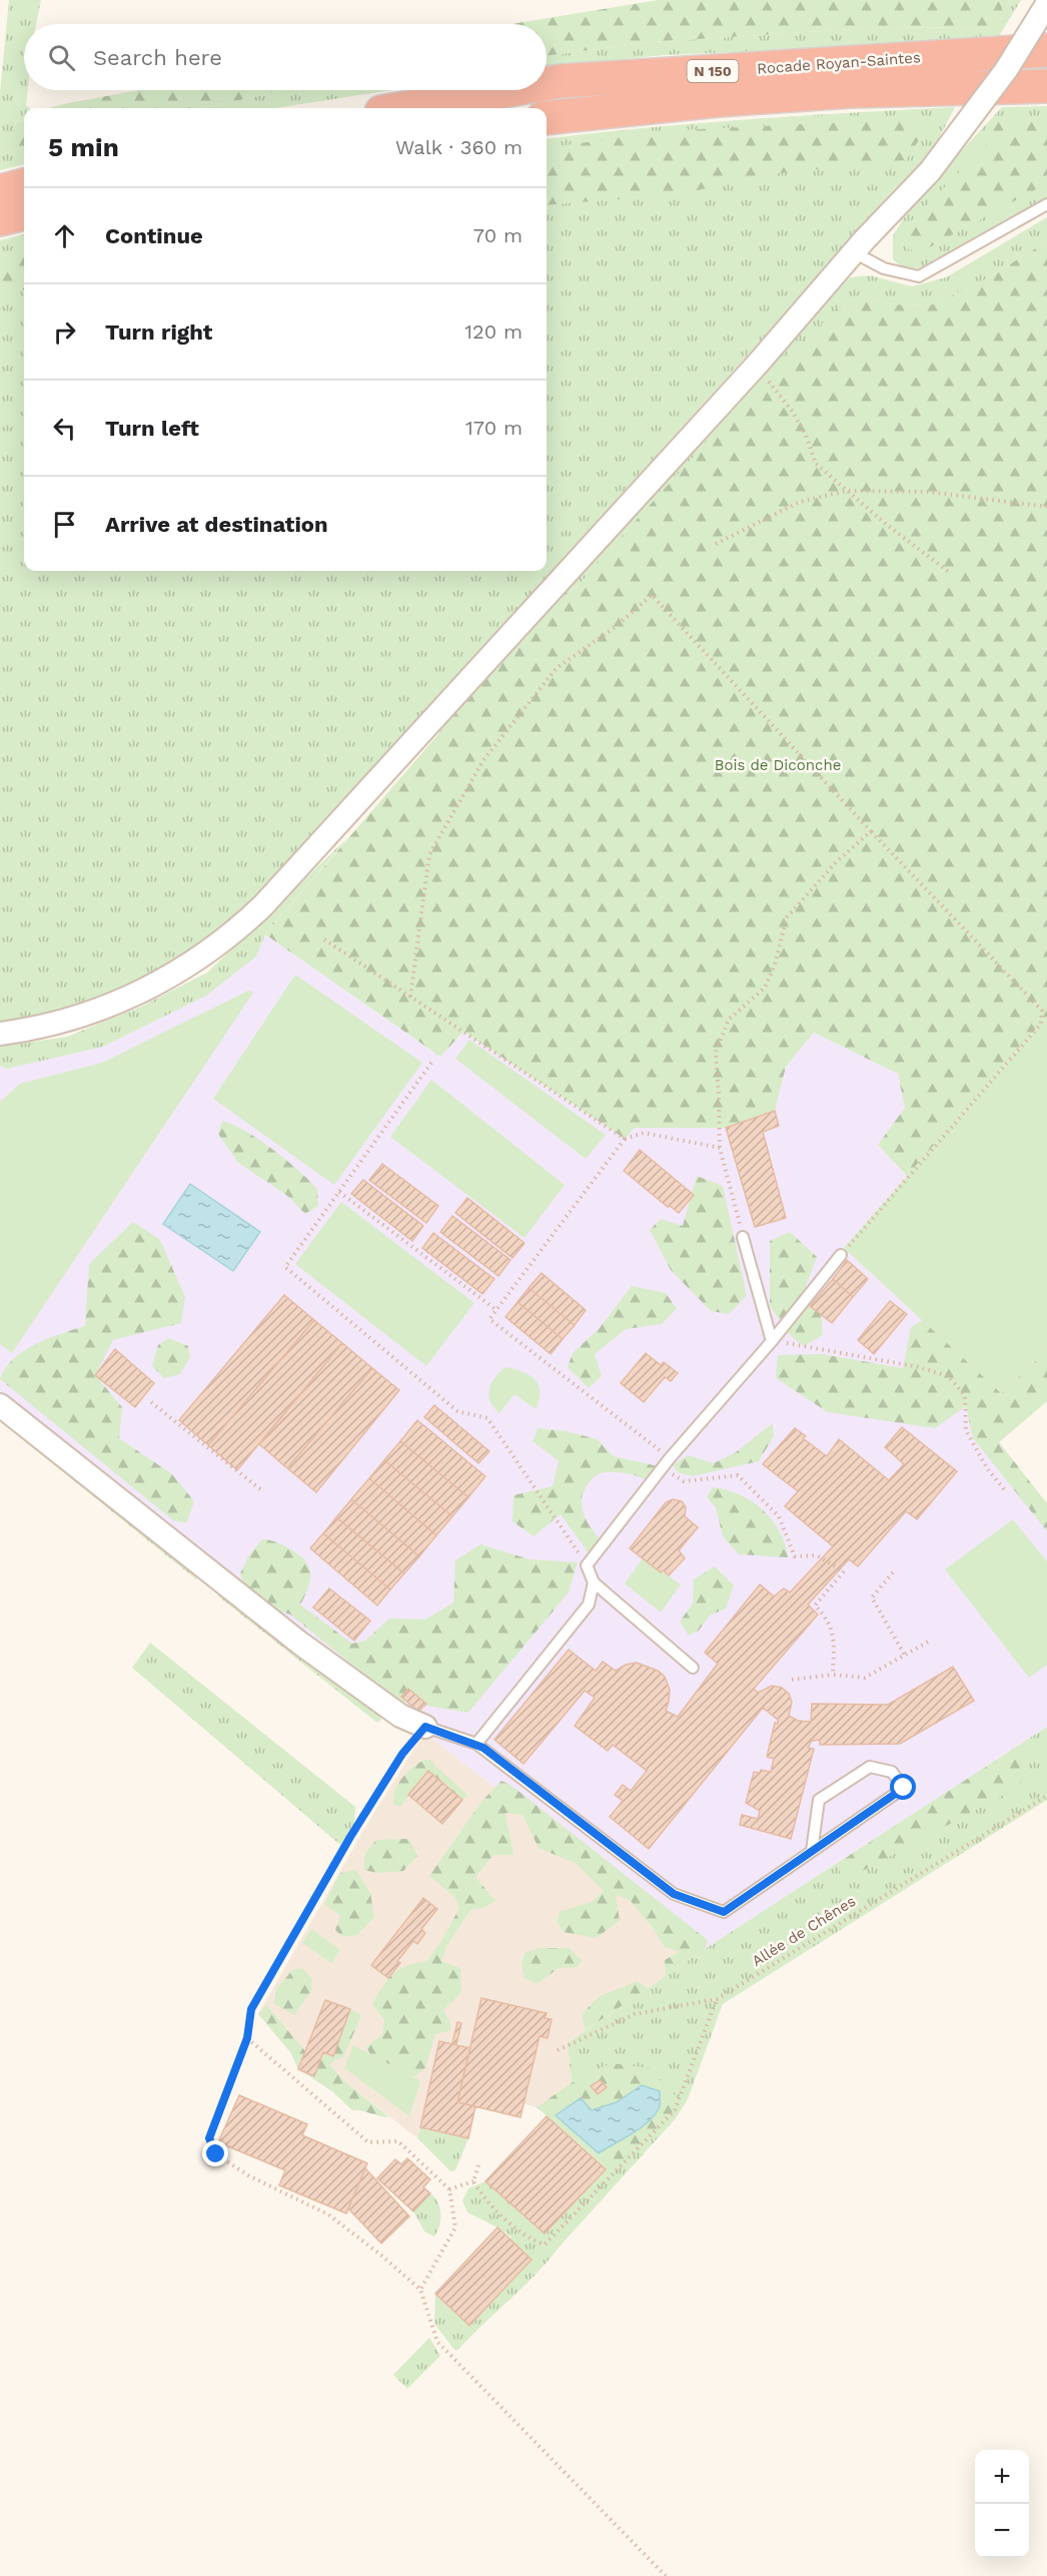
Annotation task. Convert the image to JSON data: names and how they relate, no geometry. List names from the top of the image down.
{
  "streets": {
    "highway": ["Rocade Royan-Saintes", "N 150"],
    "path": ["Allée de Chênes"]
  },
  "parks": ["Bois de Diconche"],
  "page": {
    "search": "Search here",
    "heading": ["5 min", "Walk · 360 m"],
    "list": [
      ["Continue", "70 m"],
      ["Turn right", "120 m"],
      ["Turn left", "170 m"],
      "Arrive at destination"
    ],
    "map_buttons": ["+", "−"]
  }
}
